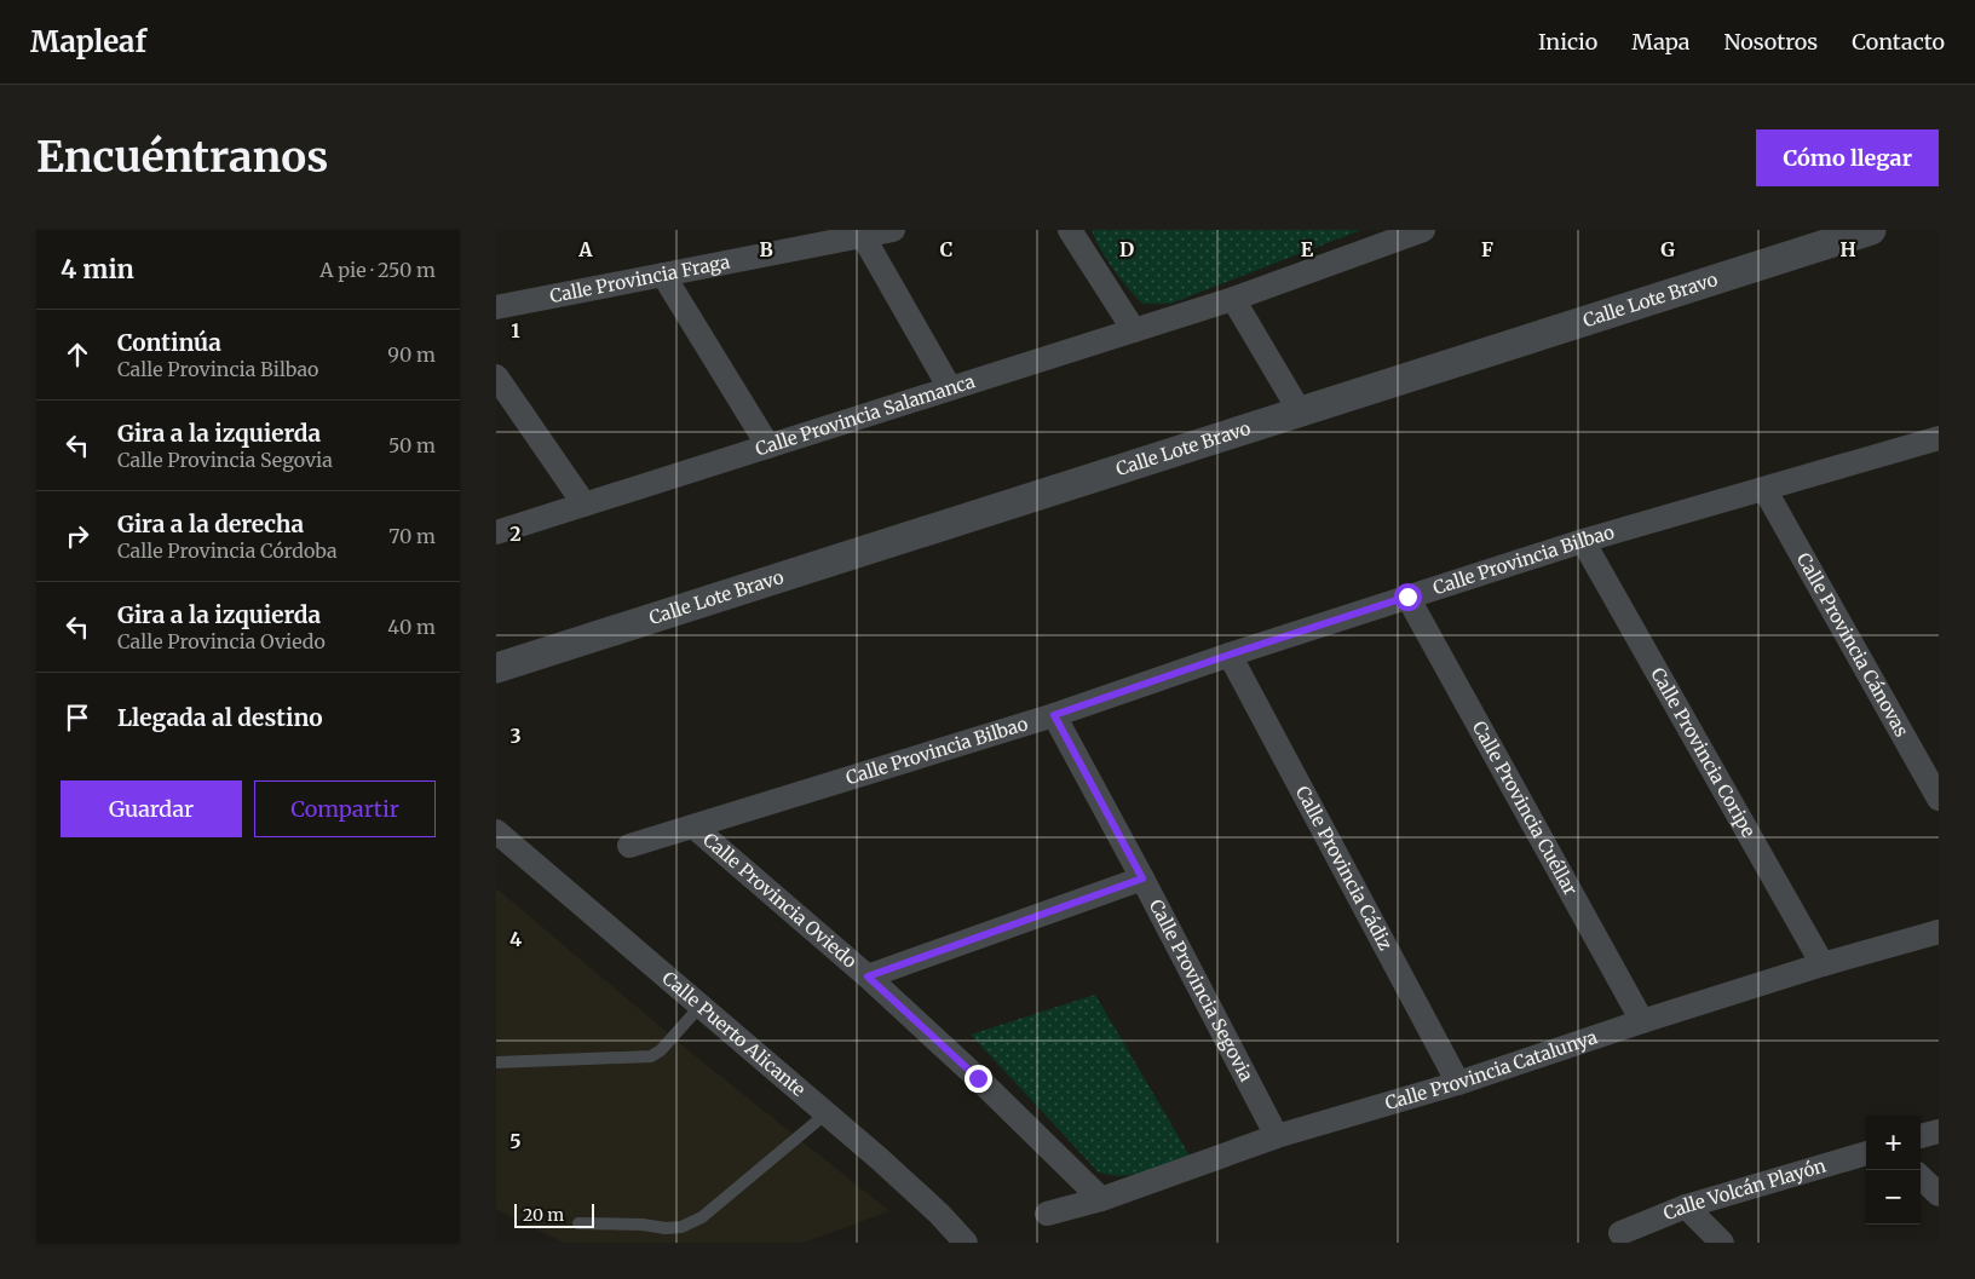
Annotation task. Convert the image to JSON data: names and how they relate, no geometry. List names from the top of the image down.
{
  "streets": {
    "street": [
      "Calle Provincia Fraga",
      "Calle Lote Bravo",
      "Calle Provincia Salamanca",
      "Calle Provincia Bilbao",
      "Calle Provincia Cánovas",
      "Calle Provincia Coripe",
      "Calle Provincia Cuéllar",
      "Calle Provincia Cádiz",
      "Calle Provincia Oviedo",
      "Calle Provincia Segovia",
      "Calle Puerto Alicante",
      "Calle Provincia Catalunya",
      "Calle Volcán Playón"
    ]
  },
  "crossings": [
    ["Calle Provincia Bilbao", "Calle Provincia Cánovas"],
    ["Calle Provincia Bilbao", "Calle Provincia Coripe"],
    ["Calle Provincia Bilbao", "Calle Provincia Cuéllar"],
    ["Calle Provincia Bilbao", "Calle Provincia Cádiz"],
    ["Calle Provincia Bilbao", "Calle Provincia Oviedo"],
    ["Calle Provincia Bilbao", "Calle Provincia Segovia"],
    ["Calle Provincia Coripe", "Calle Provincia Catalunya"],
    ["Calle Provincia Cuéllar", "Calle Provincia Catalunya"],
    ["Calle Provincia Cádiz", "Calle Provincia Catalunya"],
    ["Calle Provincia Oviedo", "Calle Provincia Catalunya"],
    ["Calle Provincia Segovia", "Calle Provincia Catalunya"]
  ],
  "scale_bar": "20 m",
  "page": {
    "header": "Mapleaf",
    "nav": [
      "Inicio",
      "Mapa",
      "Nosotros",
      "Contacto"
    ],
    "buttons": [
      "Cómo llegar",
      ["Guardar", "Compartir"]
    ],
    "title": "Encuéntranos",
    "heading": ["4 min", "A pie · 250 m"],
    "list": [
      ["Continúa", "Calle Provincia Bilbao", "90 m"],
      ["Gira a la izquierda", "Calle Provincia Segovia", "50 m"],
      ["Gira a la derecha", "Calle Provincia Córdoba", "70 m"],
      ["Gira a la izquierda", "Calle Provincia Oviedo", "40 m"],
      "Llegada al destino"
    ],
    "map_buttons": ["+", "−"],
    "scale": "20 m"
  },
  "grid": {
    "columns": [
      "A",
      "B",
      "C",
      "D",
      "E",
      "F",
      "G",
      "H"
    ],
    "rows": [
      "1",
      "2",
      "3",
      "4",
      "5"
    ]
  }
}
